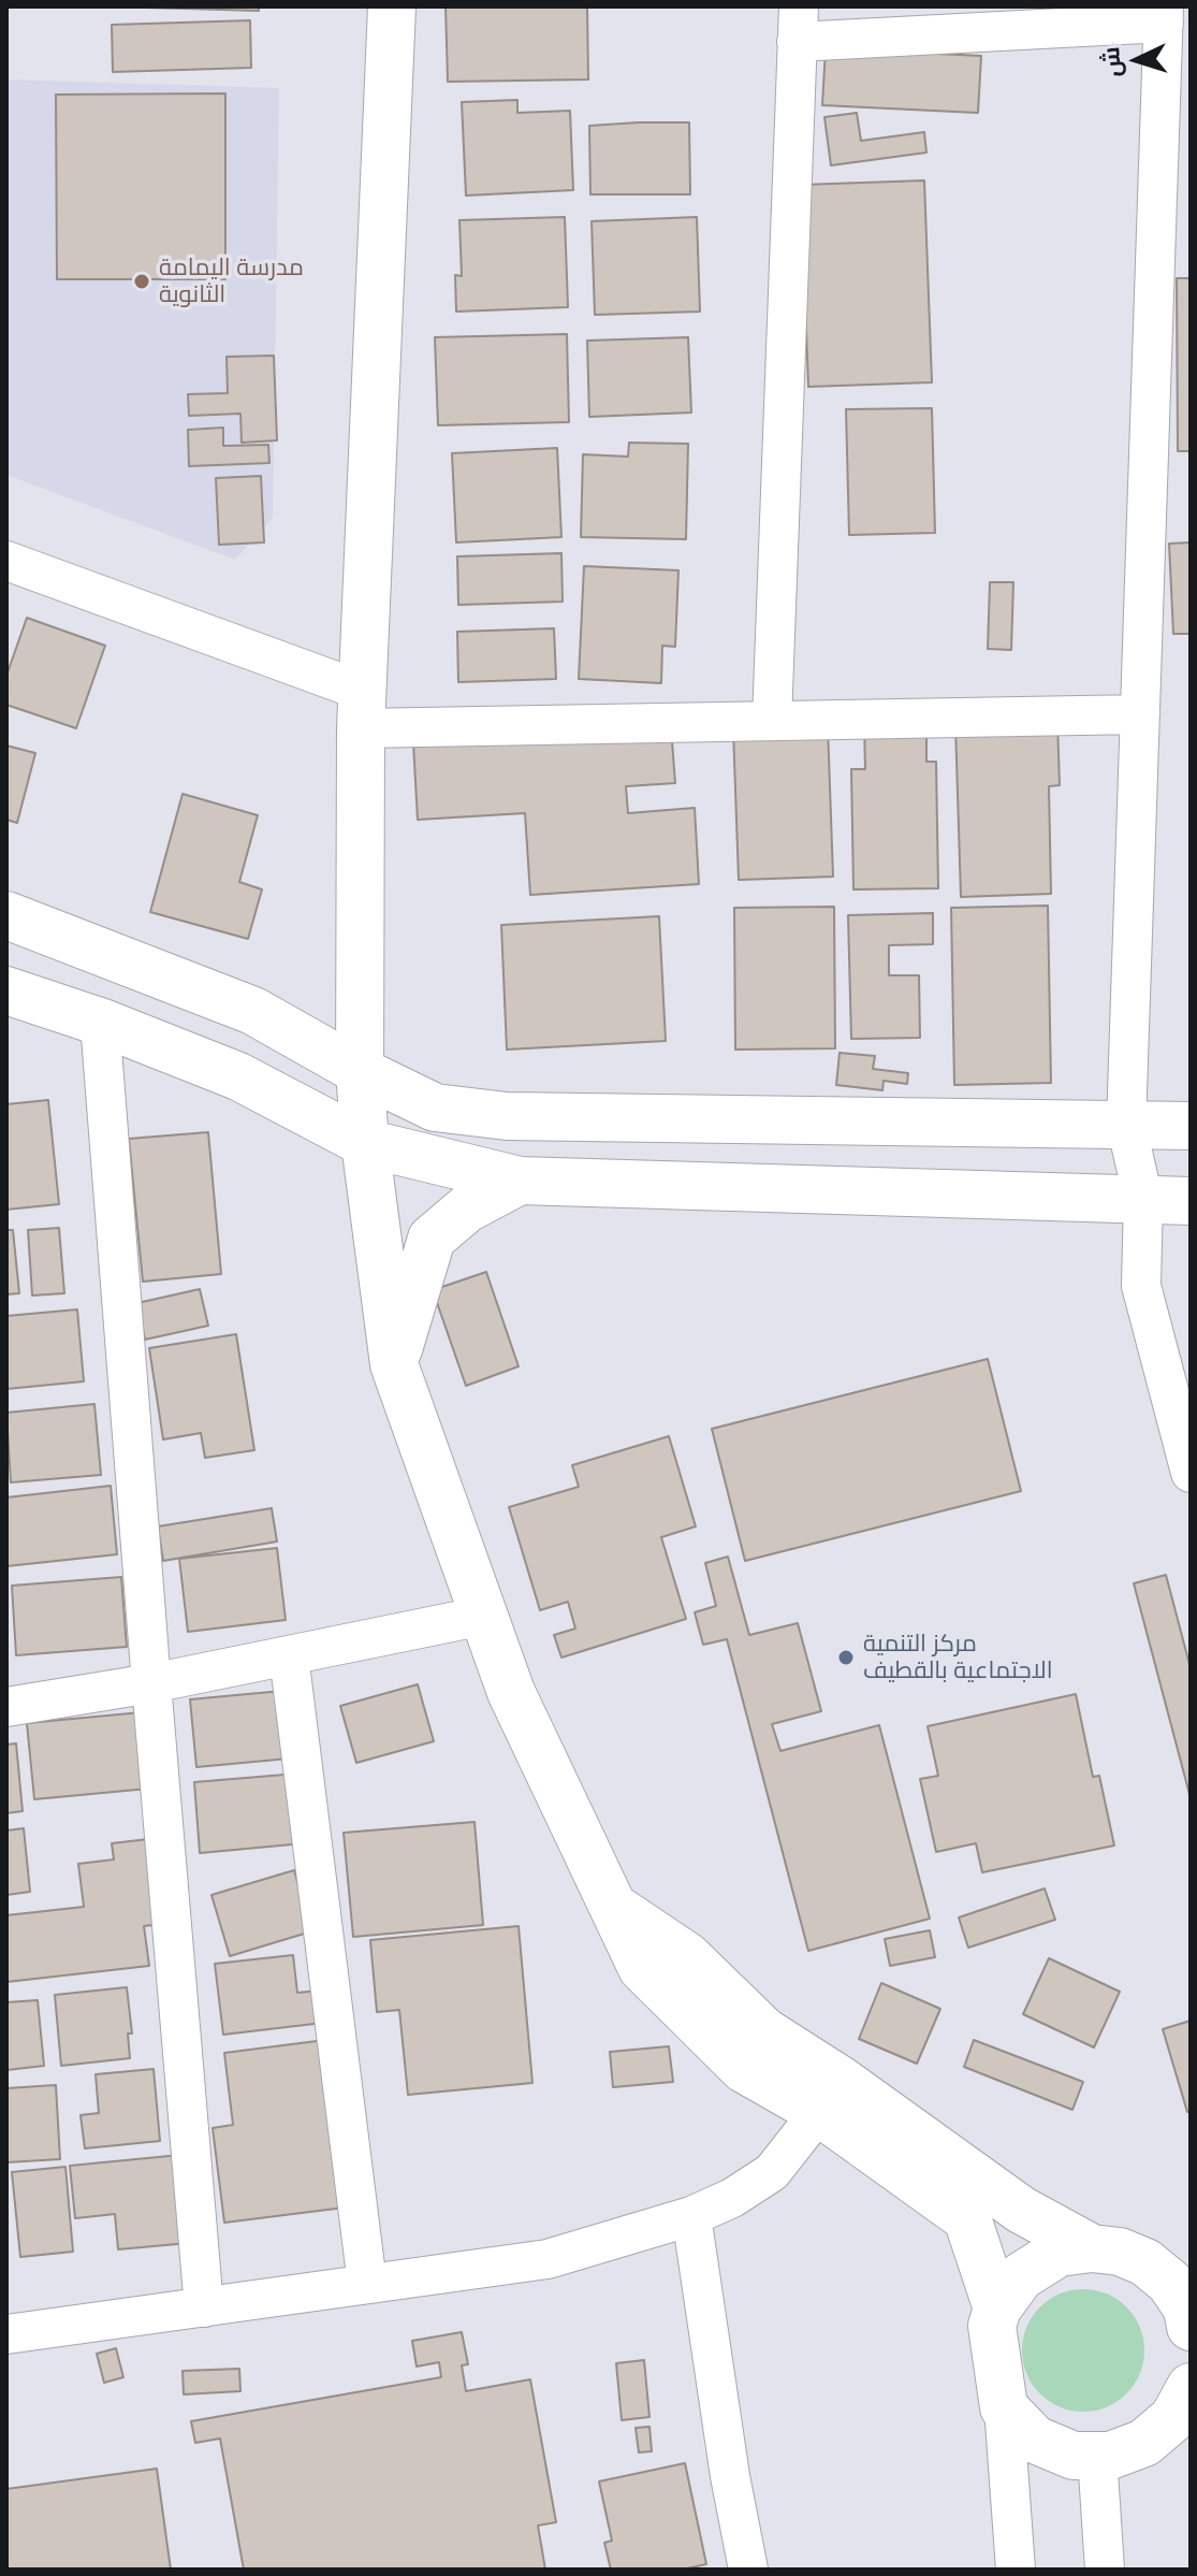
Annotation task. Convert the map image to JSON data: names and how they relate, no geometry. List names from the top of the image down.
{
  "places": ["مدرسة اليمامة الثانوية", "مركز التنمية الاجتماعية بالقطيف"],
  "north": "left"
}
